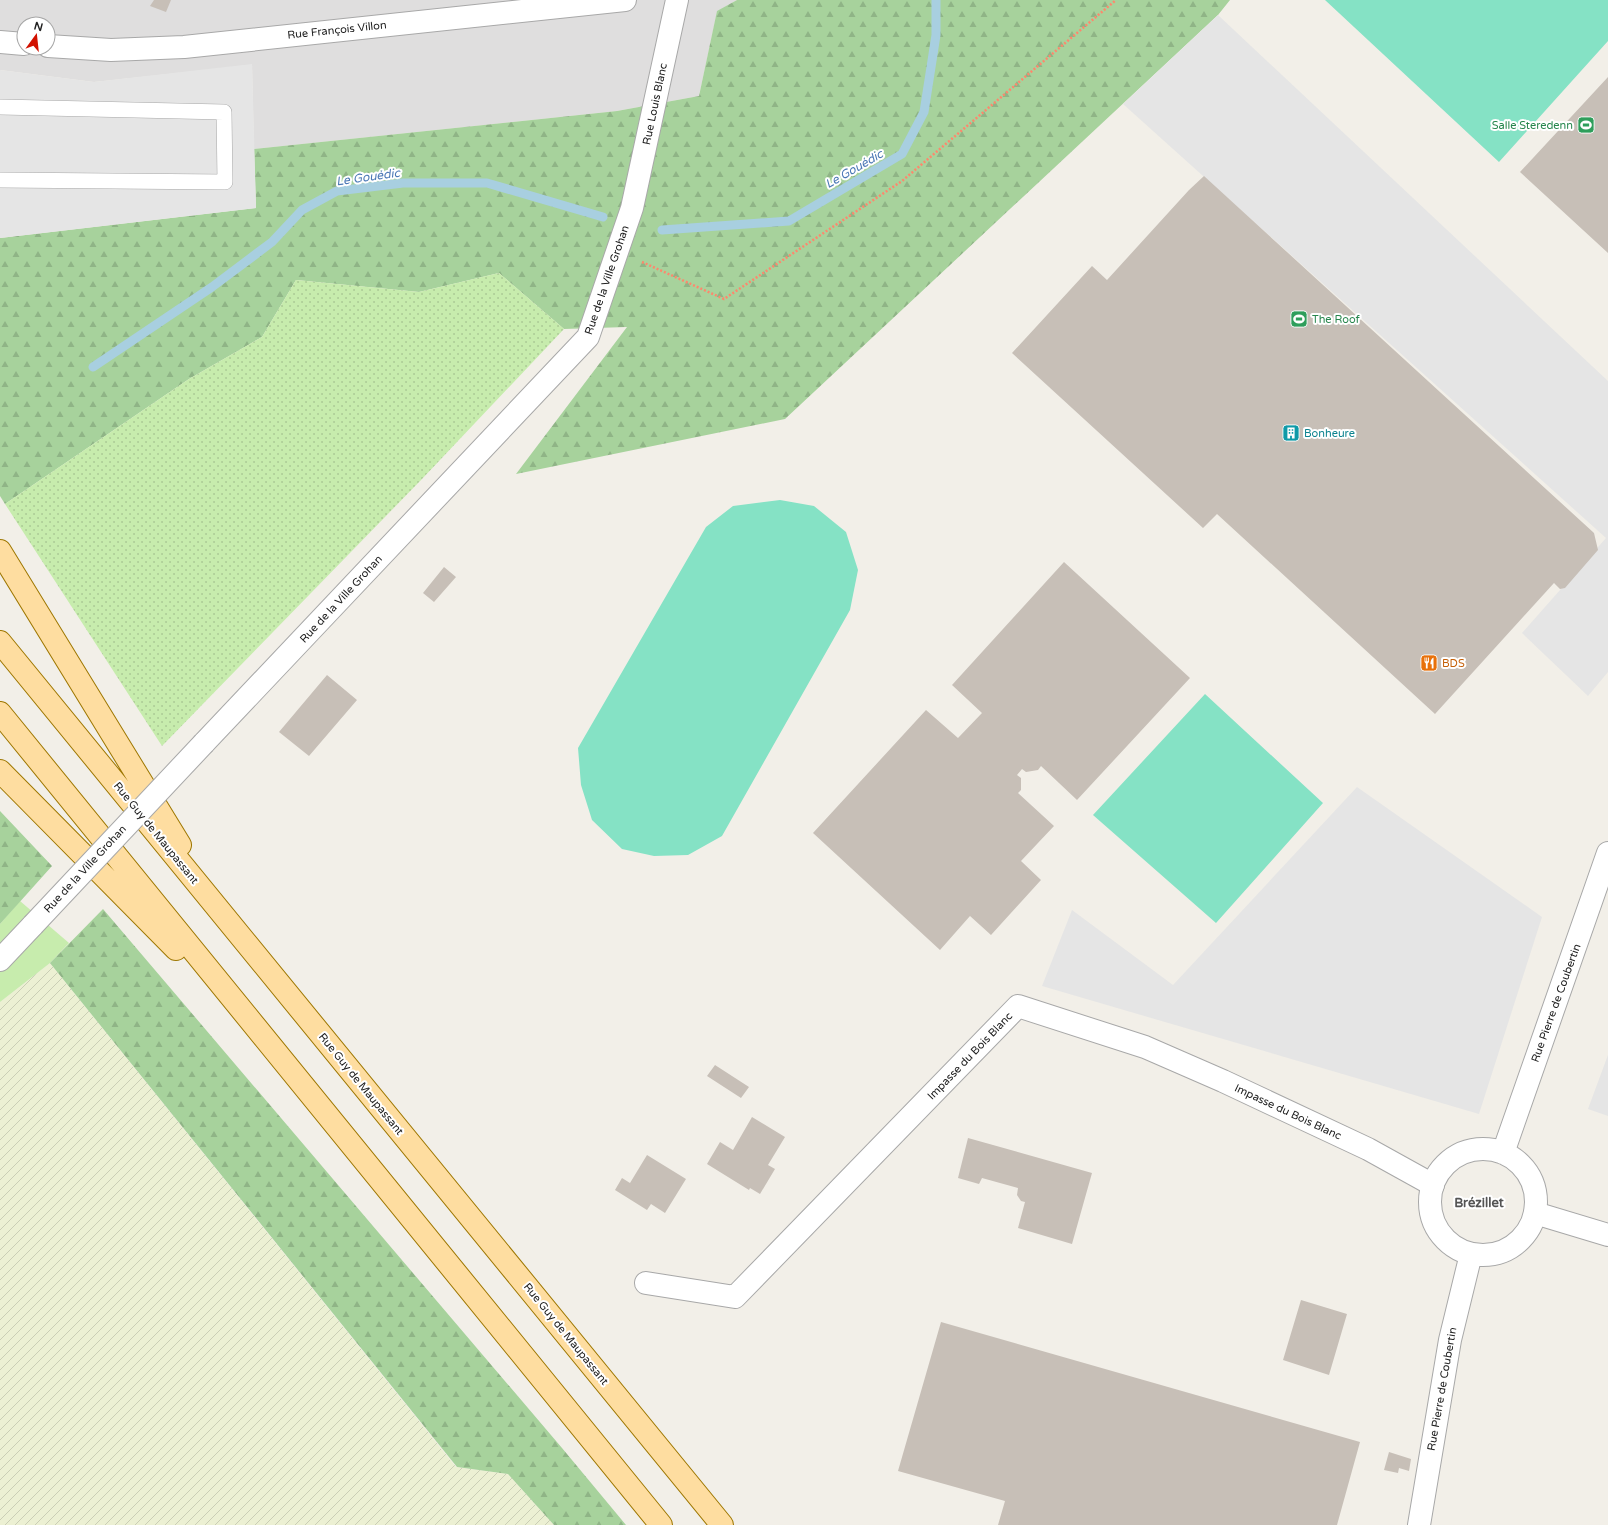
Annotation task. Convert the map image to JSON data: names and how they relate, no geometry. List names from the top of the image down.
{
  "streets": {
    "main road": ["Rue Guy de Maupassant"],
    "street": [
      "Rue François Villon",
      "Rue Louis Blanc",
      "Rue de la Ville Grohan",
      "Rue Pierre de Coubertin",
      "Impasse du Bois Blanc"
    ]
  },
  "crossings": [
    ["Rue Louis Blanc", "Rue de la Ville Grohan"],
    ["Rue Pierre de Coubertin", "Impasse du Bois Blanc"]
  ],
  "districts": ["Brézillet"],
  "water": ["Le Gouédic"],
  "places": {
    "sports": ["Salle Steredenn", "The Roof"],
    "building": ["Bonheure"],
    "restaurant": ["BDS"]
  },
  "north": "top"
}
